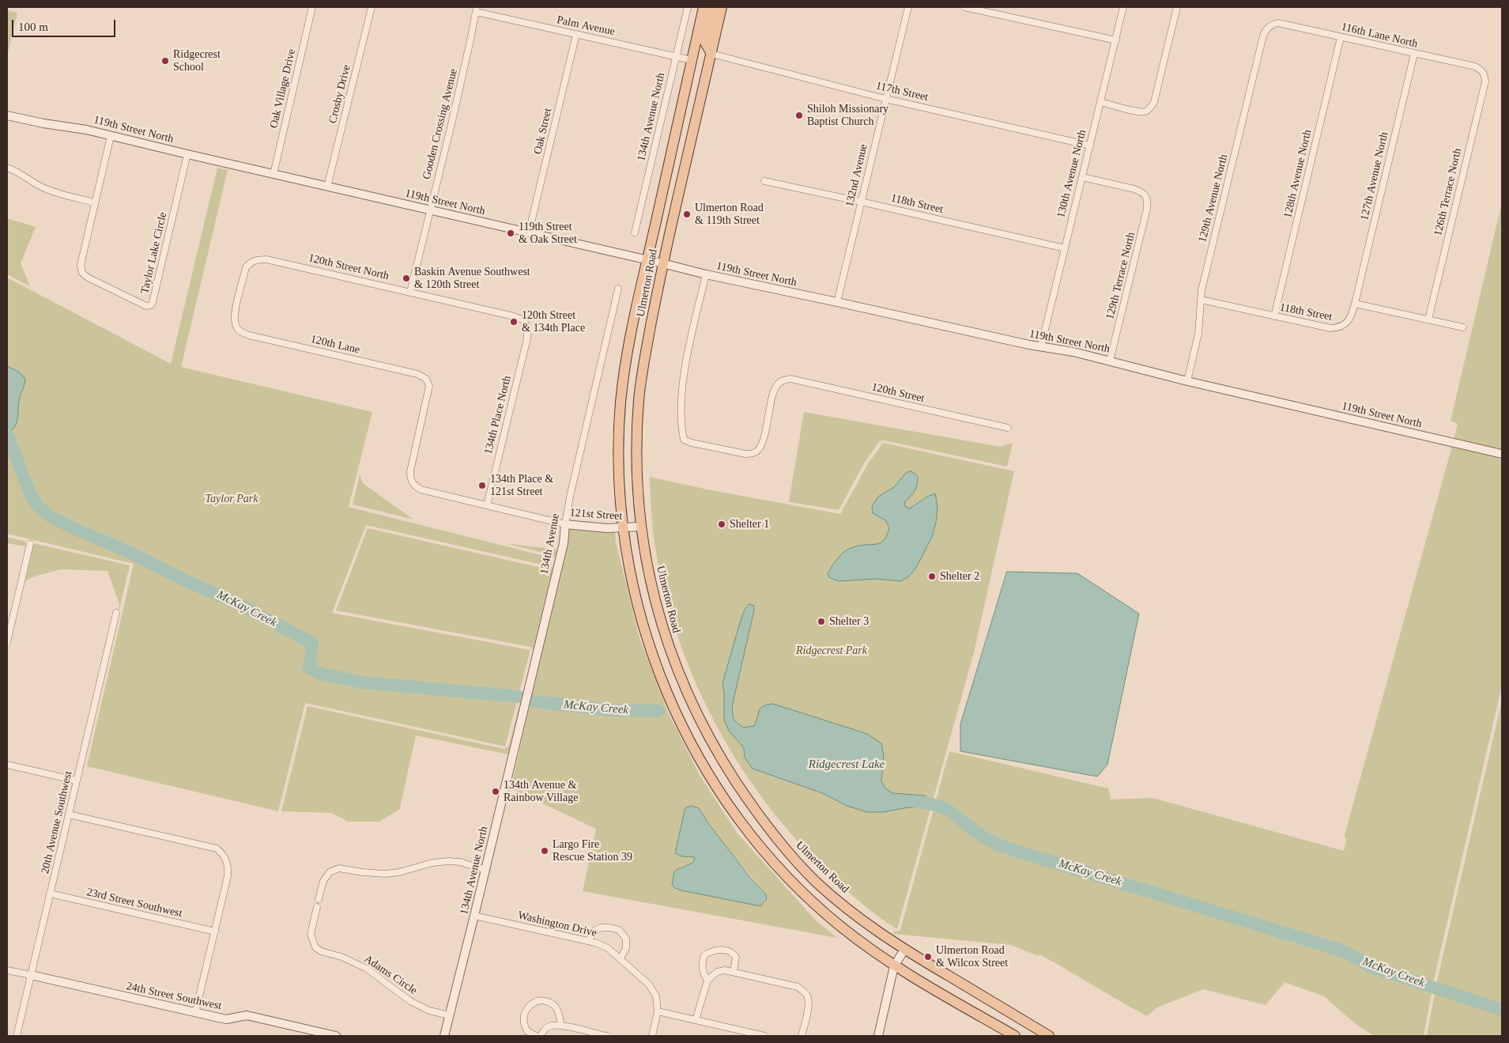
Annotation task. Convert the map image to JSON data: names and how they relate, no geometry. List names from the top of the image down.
{
  "streets": {
    "main road": ["Ulmerton Road"],
    "street": [
      "Palm Avenue",
      "116th Lane North",
      "Oak Village Drive",
      "117th Street",
      "Crosby Drive",
      "134th Avenue North",
      "Gooden Crossing Avenue",
      "119th Street North",
      "Oak Street",
      "130th Avenue North",
      "128th Avenue North",
      "132nd Avenue",
      "127th Avenue North",
      "126th Terrace North",
      "129th Avenue North",
      "118th Street",
      "Taylor Lake Circle",
      "120th Street North",
      "129th Terrace North",
      "120th Lane",
      "120th Street",
      "134th Place North",
      "121st Street",
      "134th Avenue",
      "20th Avenue Southwest",
      "23rd Street Southwest",
      "Washington Drive",
      "Adams Circle",
      "24th Street Southwest"
    ]
  },
  "crossings": [
    ["Palm Avenue", "134th Avenue North"],
    ["Palm Avenue", "Gooden Crossing Avenue"],
    ["Palm Avenue", "Oak Street"],
    ["Palm Avenue", "Ulmerton Road"],
    ["116th Lane North", "128th Avenue North"],
    ["116th Lane North", "127th Avenue North"],
    ["116th Lane North", "126th Terrace North"],
    ["116th Lane North", "129th Avenue North"],
    ["Oak Village Drive", "119th Street North"],
    ["117th Street", "130th Avenue North"],
    ["117th Street", "132nd Avenue"],
    ["117th Street", "Ulmerton Road"],
    ["Crosby Drive", "119th Street North"],
    ["134th Avenue North", "134th Avenue"],
    ["134th Avenue North", "Washington Drive"],
    ["134th Avenue North", "Adams Circle"],
    ["Gooden Crossing Avenue", "119th Street North"],
    ["Gooden Crossing Avenue", "120th Street North"],
    ["119th Street North", "Oak Street"],
    ["119th Street North", "130th Avenue North"],
    ["119th Street North", "132nd Avenue"],
    ["119th Street North", "129th Avenue North"],
    ["119th Street North", "Taylor Lake Circle"],
    ["119th Street North", "129th Terrace North"],
    ["119th Street North", "Ulmerton Road"],
    ["119th Street North", "120th Street"],
    ["130th Avenue North", "118th Street"],
    ["130th Avenue North", "129th Terrace North"],
    ["128th Avenue North", "118th Street"],
    ["132nd Avenue", "118th Street"],
    ["127th Avenue North", "118th Street"],
    ["129th Avenue North", "118th Street"],
    ["120th Street North", "120th Lane"],
    ["120th Street North", "134th Place North"],
    ["Ulmerton Road", "121st Street"],
    ["120th Lane", "121st Street"],
    ["134th Place North", "121st Street"],
    ["121st Street", "134th Avenue"],
    ["20th Avenue Southwest", "23rd Street Southwest"],
    ["20th Avenue Southwest", "24th Street Southwest"]
  ],
  "water": ["McKay Creek", "Ridgecrest Lake"],
  "parks": ["Taylor Park", "Ridgecrest Park"],
  "places": [
    "Ridgecrest School",
    "Shiloh Missionary Baptist Church",
    "Ulmerton Road & 119th Street",
    "119th Street & Oak Street",
    "Baskin Avenue Southwest & 120th Street",
    "120th Street & 134th Place",
    "134th Place & 121st Street",
    "Shelter 1",
    "Shelter 2",
    "Shelter 3",
    "134th Avenue & Rainbow Village",
    "Largo Fire Rescue Station 39",
    "Ulmerton Road & Wilcox Street"
  ],
  "scale_bar": "100 m"
}
